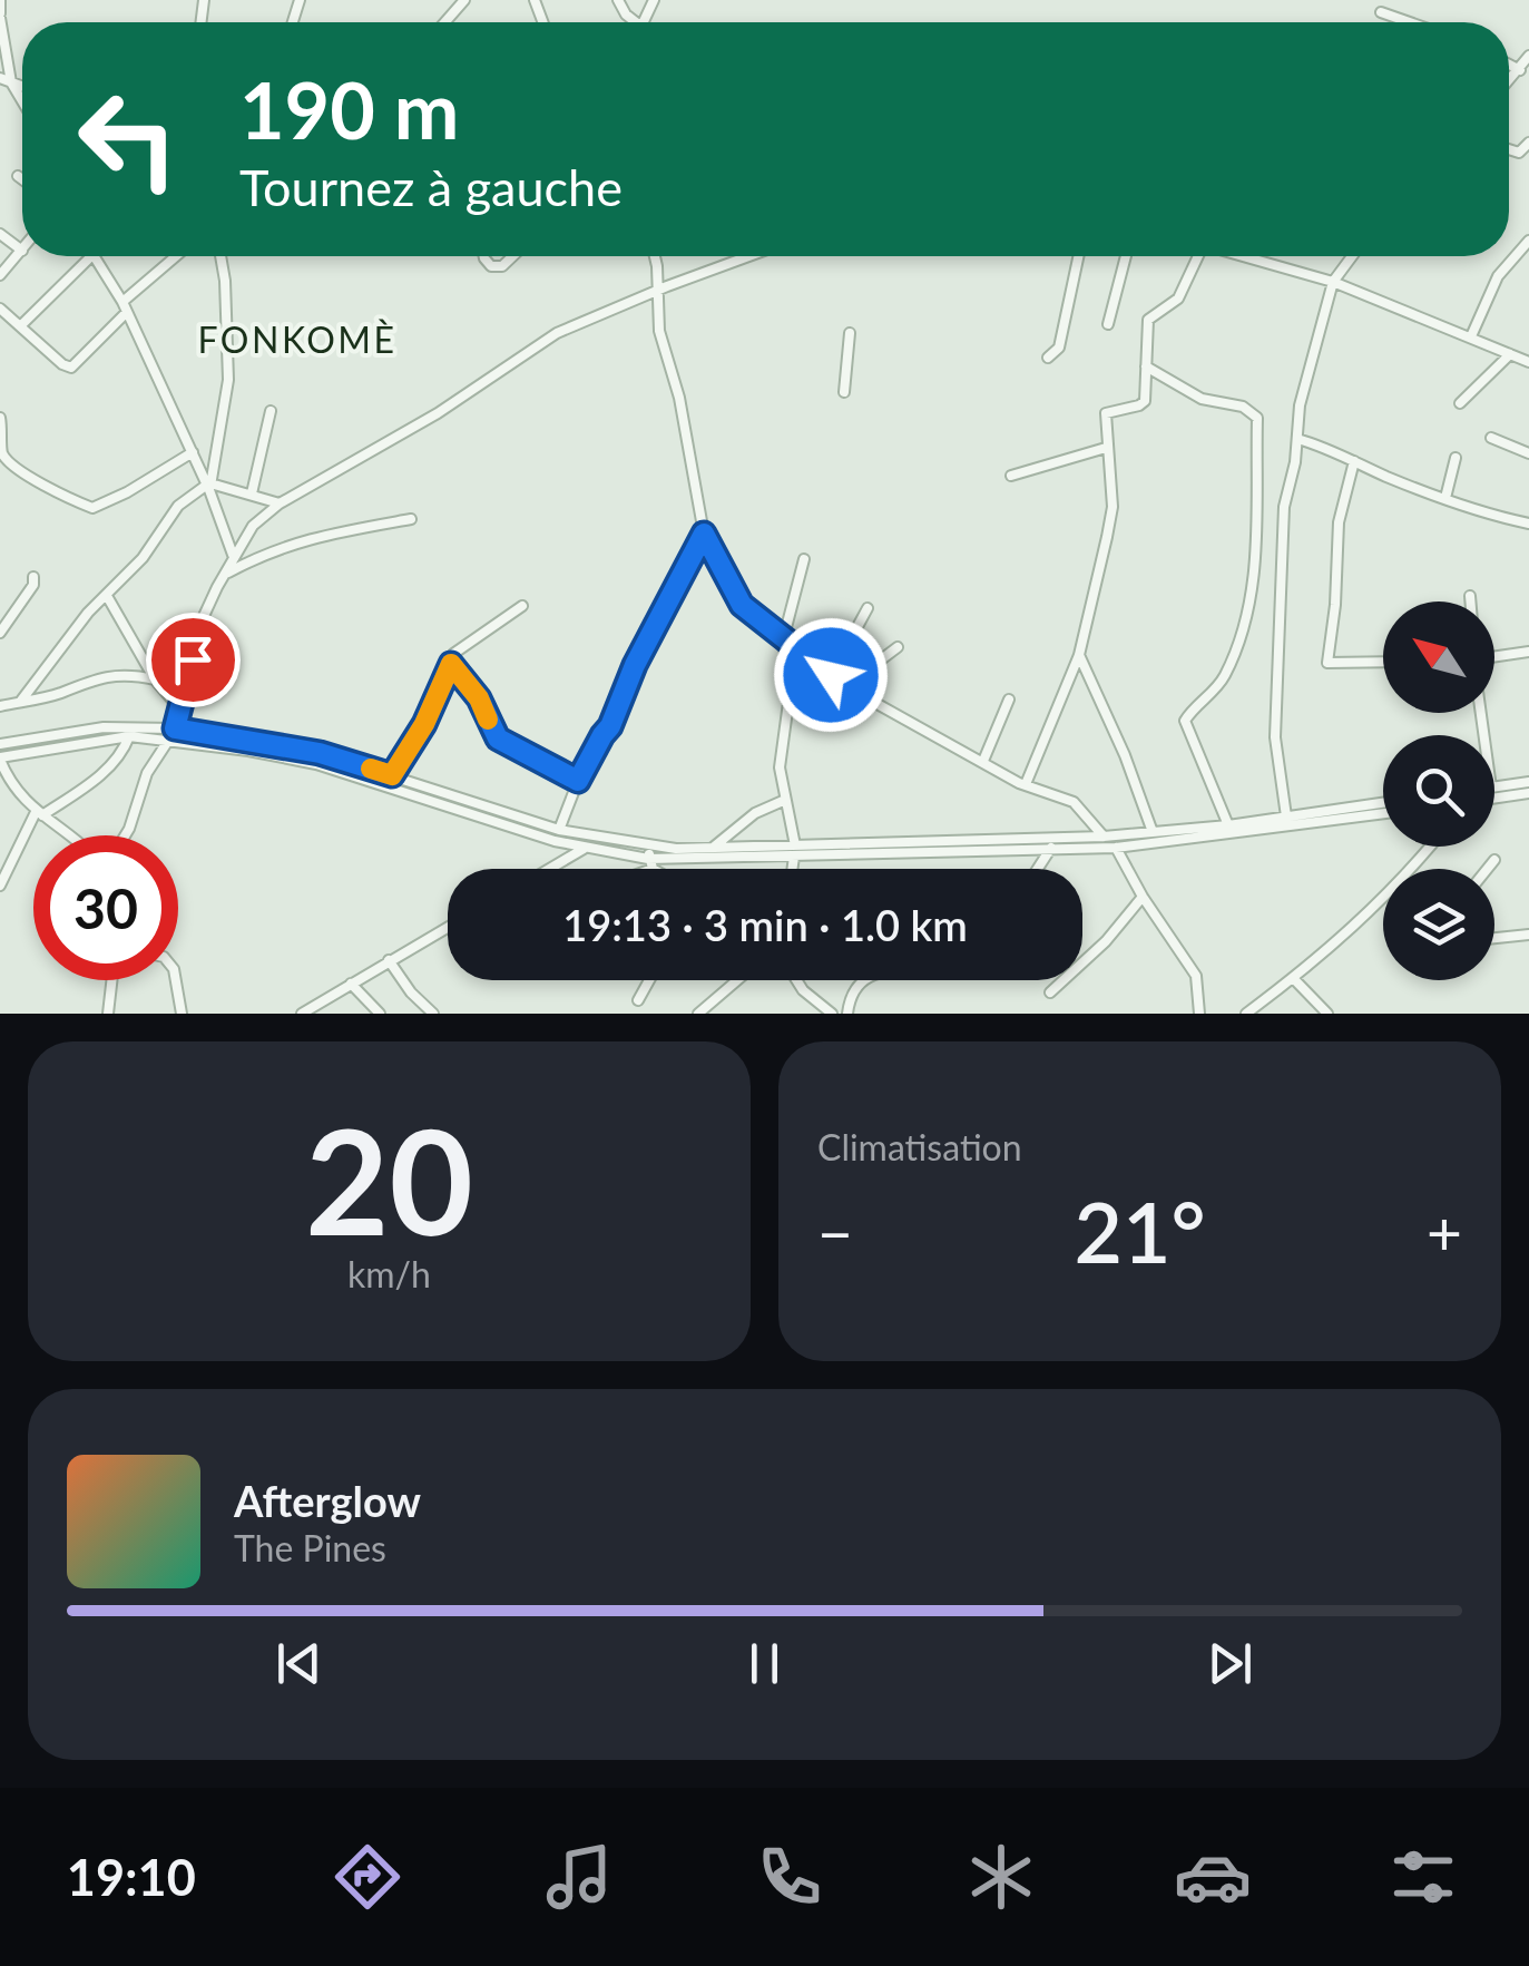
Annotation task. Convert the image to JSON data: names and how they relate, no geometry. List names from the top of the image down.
{
  "districts": ["FONKOMÈ"],
  "north": "top left",
  "page": {
    "turn": ["190 m", "Tournez à gauche"],
    "limit": "30",
    "trip": "19:13 · 3 min · 1.0 km",
    "tile": [
      ["20", "km/h"],
      "Climatisation"
    ],
    "heat": ["−", "21°", "+"],
    "song": ["Afterglow", "The Pines"],
    "tabs": "19:10"
  }
}
